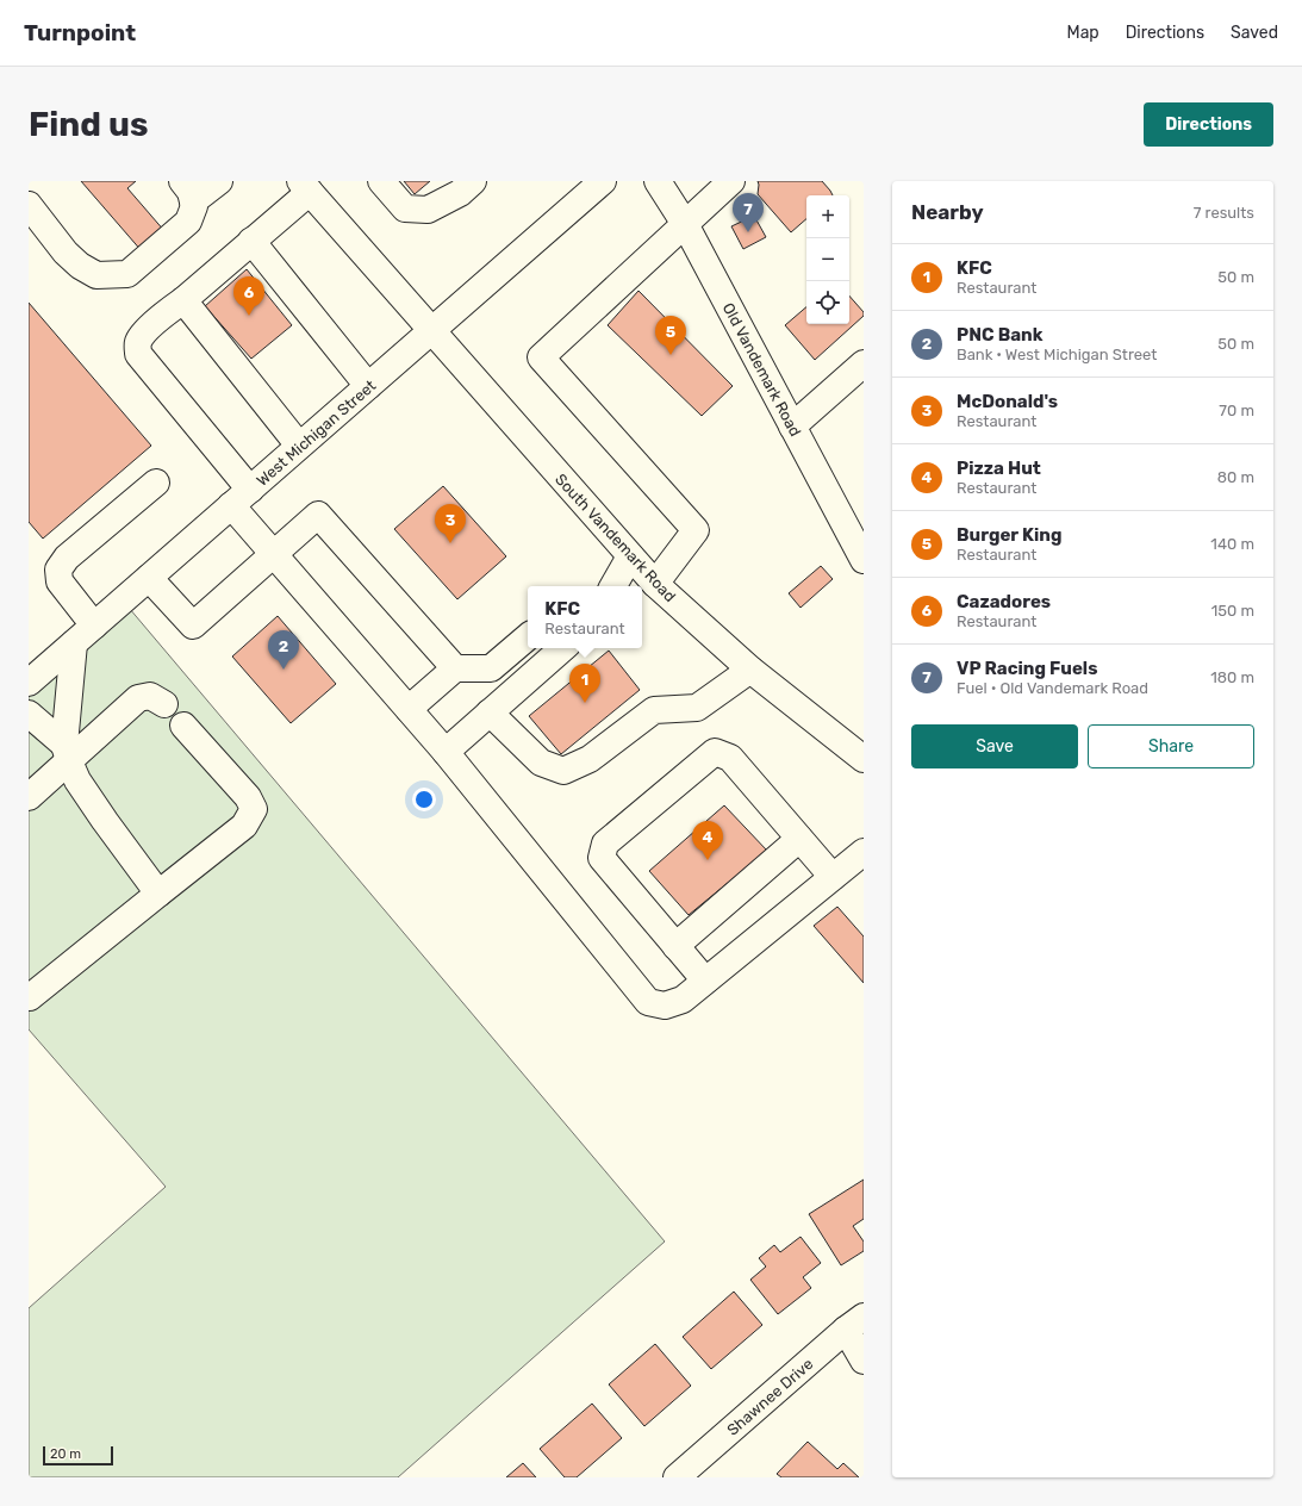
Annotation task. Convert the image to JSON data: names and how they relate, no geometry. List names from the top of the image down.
{
  "streets": {
    "street": [
      "Old Vandemark Road",
      "West Michigan Street",
      "South Vandemark Road",
      "Shawnee Drive"
    ]
  },
  "crossings": [
    ["West Michigan Street", "South Vandemark Road"]
  ],
  "scale_bar": "20 m",
  "page": {
    "header": "Turnpoint",
    "nav": ["Map", "Directions", "Saved"],
    "buttons": [
      "Directions",
      ["Save", "Share"]
    ],
    "title": "Find us",
    "heading": ["Nearby", "7 results"],
    "pins": [
      "7",
      "6",
      "5",
      "3",
      "2",
      "1",
      "4"
    ],
    "map_buttons": ["+", "−"],
    "list": [
      {
        "mark": "1",
        "name": "KFC",
        "note": "Restaurant",
        "value": "50 m"
      },
      {
        "mark": "2",
        "name": "PNC Bank",
        "note": "Bank · West Michigan Street",
        "value": "50 m"
      },
      {
        "mark": "3",
        "name": "McDonald's",
        "note": "Restaurant",
        "value": "70 m"
      },
      {
        "mark": "4",
        "name": "Pizza Hut",
        "note": "Restaurant",
        "value": "80 m"
      },
      {
        "mark": "5",
        "name": "Burger King",
        "note": "Restaurant",
        "value": "140 m"
      },
      {
        "mark": "6",
        "name": "Cazadores",
        "note": "Restaurant",
        "value": "150 m"
      },
      {
        "mark": "7",
        "name": "VP Racing Fuels",
        "note": "Fuel · Old Vandemark Road",
        "value": "180 m"
      }
    ],
    "popup": ["KFC", "Restaurant"],
    "scale": "20 m"
  }
}
